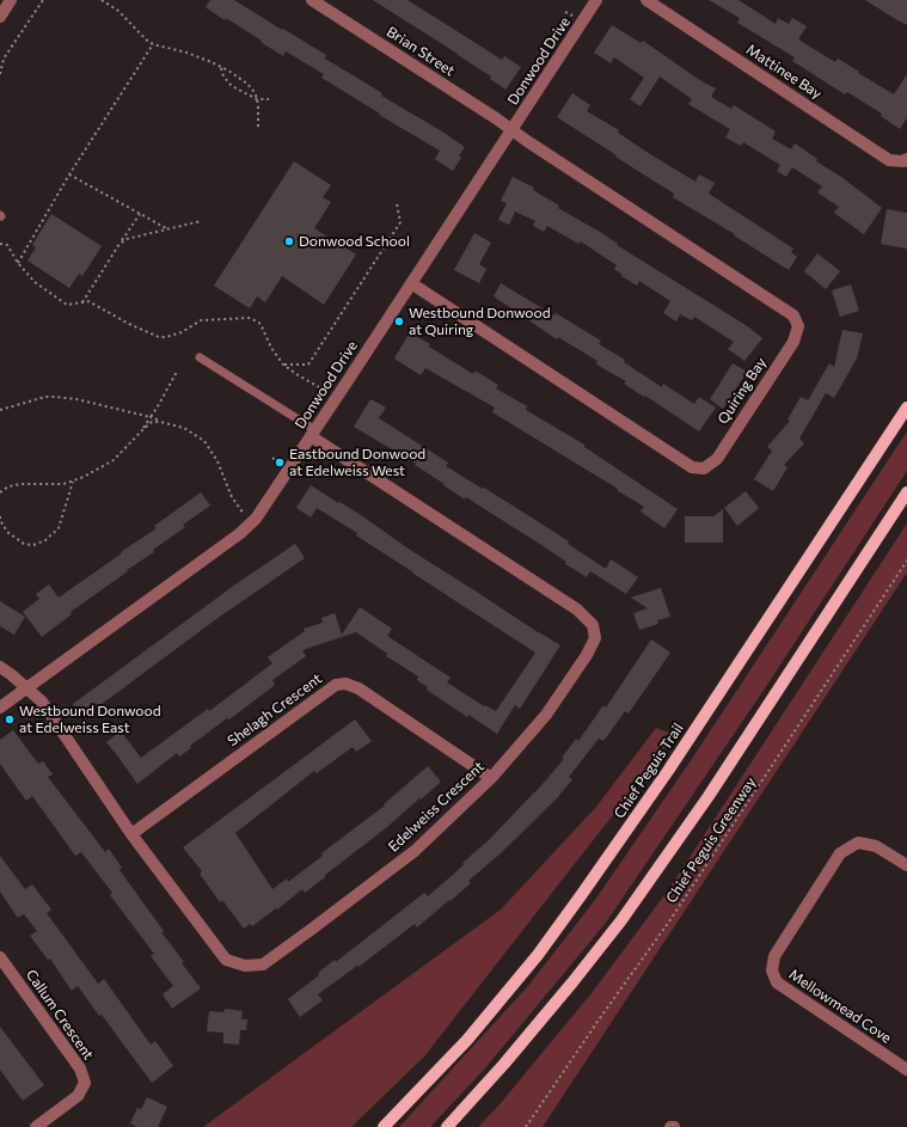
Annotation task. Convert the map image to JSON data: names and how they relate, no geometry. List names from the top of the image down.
{
  "streets": {
    "main road": ["Chief Peguis Trail"],
    "street": [
      "Brian Street",
      "Donwood Drive",
      "Mattinee Bay",
      "Quiring Bay",
      "Shelagh Crescent",
      "Edelweiss Crescent",
      "Mellowmead Cove",
      "Callum Crescent"
    ],
    "path": ["Chief Peguis Greenway"]
  },
  "crossings": [
    ["Brian Street", "Donwood Drive"],
    ["Brian Street", "Quiring Bay"],
    ["Donwood Drive", "Quiring Bay"],
    ["Donwood Drive", "Edelweiss Crescent"],
    ["Shelagh Crescent", "Edelweiss Crescent"]
  ],
  "places": [
    "Donwood School",
    "Westbound Donwood at Quiring",
    "Eastbound Donwood at Edelweiss West",
    "Westbound Donwood at Edelweiss East"
  ]
}
